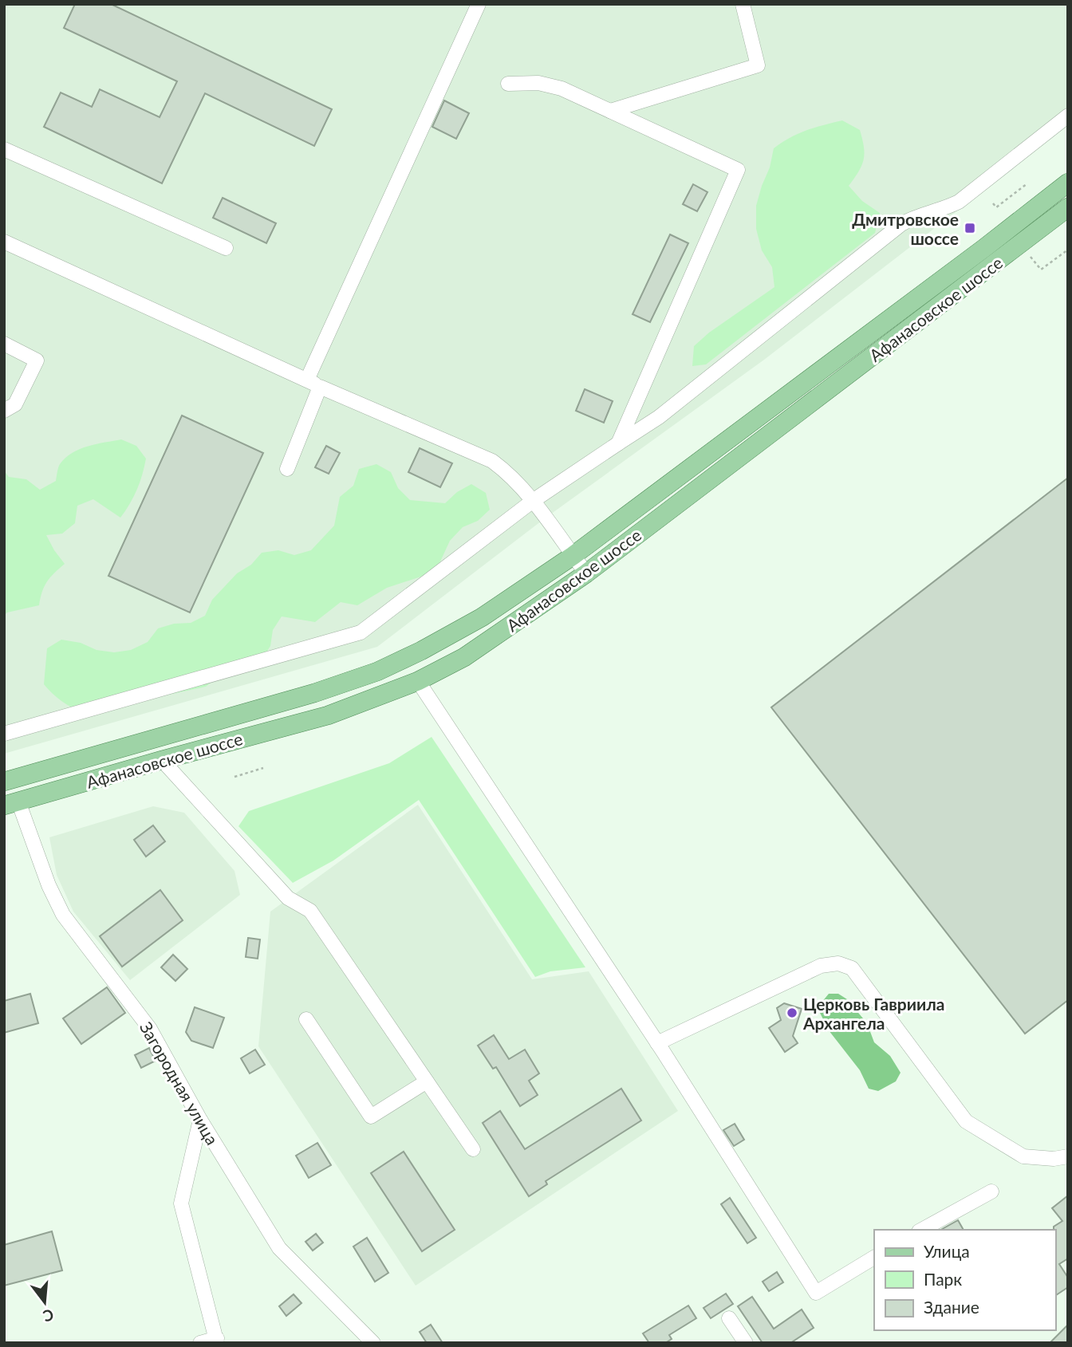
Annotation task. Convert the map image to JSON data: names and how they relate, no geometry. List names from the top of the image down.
{
  "streets": {
    "main road": ["Афанасовское шоссе"],
    "street": ["Загородная улица"]
  },
  "crossings": [
    ["Афанасовское шоссе", "Загородная улица"]
  ],
  "places": {
    "transit": ["Дмитровское шоссе"],
    "other": ["Церковь Гавриила Архангела"]
  },
  "legend": ["Улица", "Парк", "Здание"],
  "north": "bottom"
}
